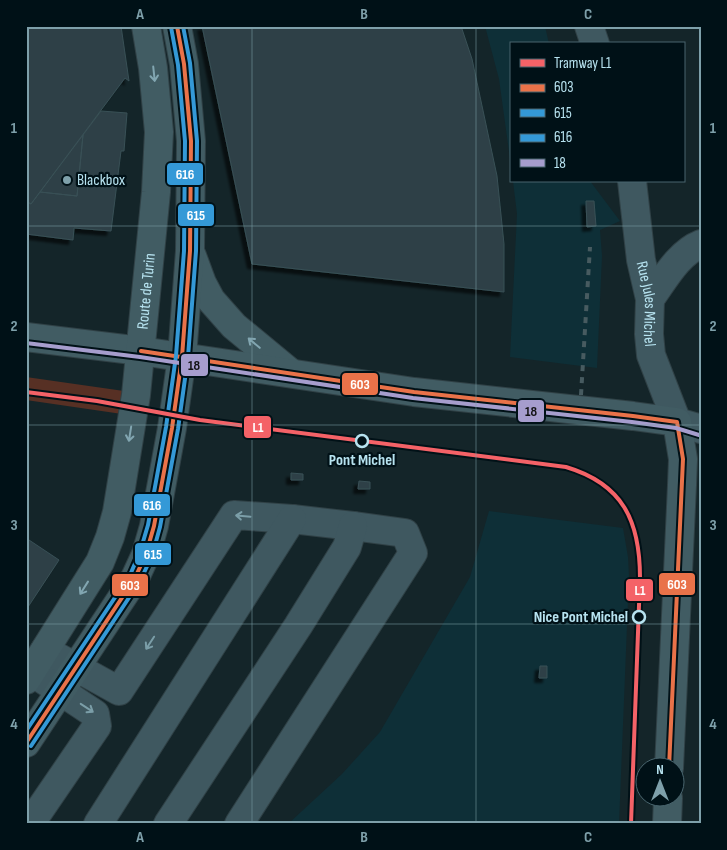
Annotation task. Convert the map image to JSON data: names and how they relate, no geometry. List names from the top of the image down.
{
  "streets": {
    "main road": ["Route de Turin"],
    "lane": ["Rue Jules Michel"]
  },
  "places": ["Blackbox", "Pont Michel", "Nice Pont Michel"],
  "lines": [
    "transit line 603",
    "transit line 615",
    "transit line 616",
    "transit line 18",
    "tram line L1"
  ],
  "legend": [
    "Tramway L1",
    "603",
    "615",
    "616",
    "18"
  ],
  "north": "top",
  "grid": {
    "columns": ["A", "B", "C"],
    "rows": [
      "1",
      "2",
      "3",
      "4"
    ]
  }
}
